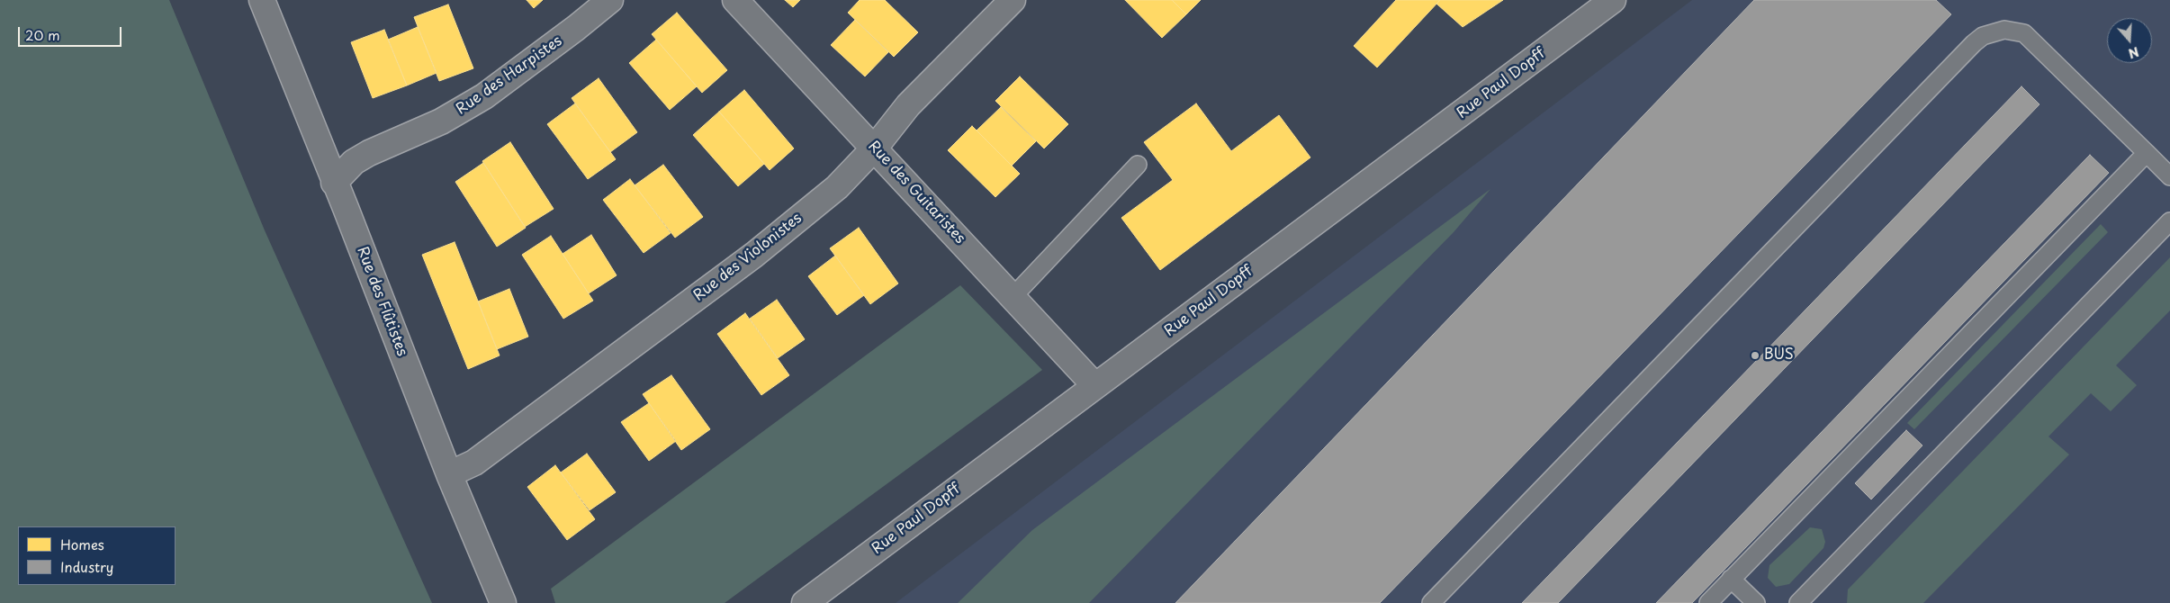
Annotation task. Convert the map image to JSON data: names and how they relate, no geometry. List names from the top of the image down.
{
  "streets": {
    "street": [
      "Rue des Harpistes",
      "Rue Paul Dopff",
      "Rue des Guitaristes",
      "Rue des Violonistes",
      "Rue des Flûtistes"
    ]
  },
  "crossings": [
    ["Rue des Harpistes", "Rue des Flûtistes"],
    ["Rue Paul Dopff", "Rue des Guitaristes"],
    ["Rue des Guitaristes", "Rue des Violonistes"],
    ["Rue des Violonistes", "Rue des Flûtistes"]
  ],
  "places": ["BUS"],
  "legend": ["Homes", "Industry"],
  "scale_bar": "20 m",
  "north": "bottom"
}
